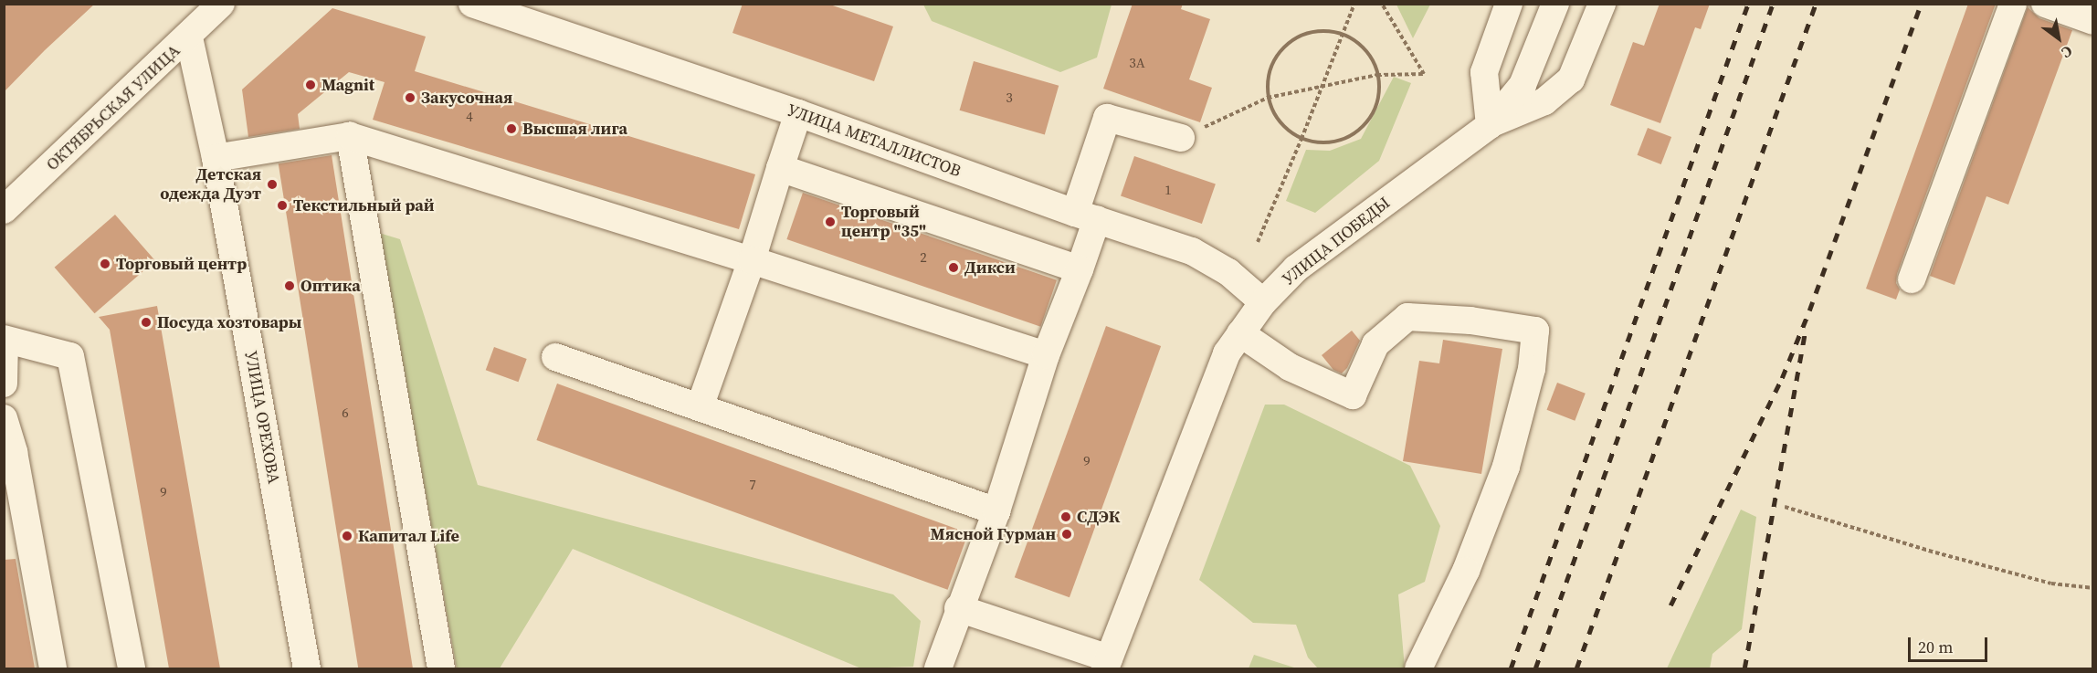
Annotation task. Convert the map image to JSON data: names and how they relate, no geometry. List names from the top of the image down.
{
  "streets": {
    "street": [
      "ОКТЯБРЬСКАЯ УЛИЦА",
      "УЛИЦА МЕТАЛЛИСТОВ",
      "УЛИЦА ПОБЕДЫ",
      "УЛИЦА ОРЕХОВА"
    ]
  },
  "crossings": [
    ["ОКТЯБРЬСКАЯ УЛИЦА", "УЛИЦА ОРЕХОВА"],
    ["УЛИЦА МЕТАЛЛИСТОВ", "УЛИЦА ПОБЕДЫ"]
  ],
  "places": [
    "Magnit",
    "Закусочная",
    "Высшая лига",
    "Детская одежда Дуэт",
    "Текстильный рай",
    "Торговый центр \"35\"",
    "Торговый центр",
    "Дикси",
    "Оптика",
    "Посуда хозтовары",
    "СДЭК",
    "Мясной Гурман",
    "Капитал Life"
  ],
  "house_numbers": [
    "3А",
    "3",
    "4",
    "1",
    "2",
    "6",
    "9",
    "7",
    "9"
  ],
  "scale_bar": "20 m",
  "north": "bottom right"
}
